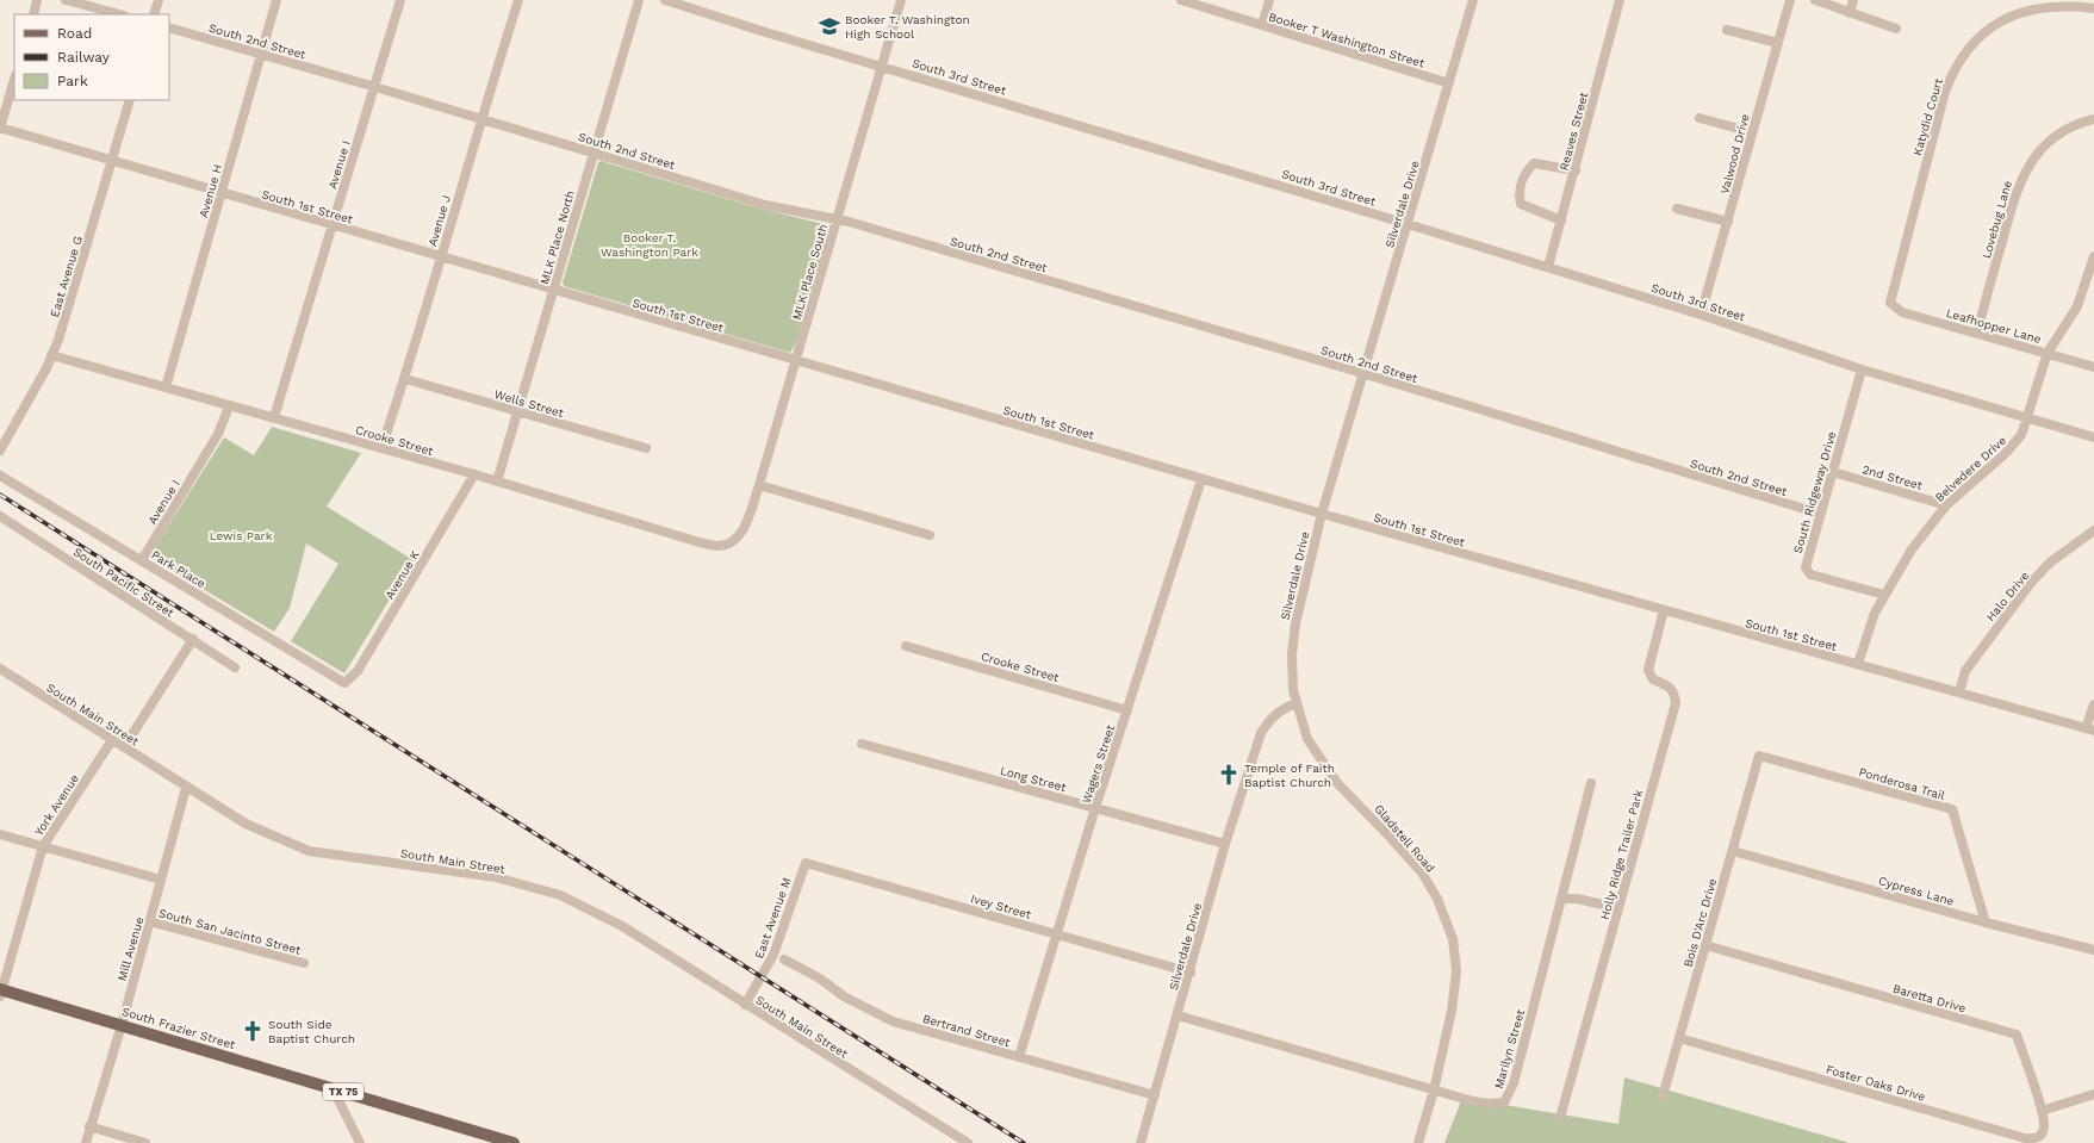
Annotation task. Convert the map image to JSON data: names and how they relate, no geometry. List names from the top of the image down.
{
  "streets": {
    "main road": ["South Frazier Street", "TX 75"],
    "street": [
      "Booker T Washington Street",
      "South 2nd Street",
      "South 3rd Street",
      "Katydid Court",
      "Reaves Street",
      "Valwood Drive",
      "Avenue I",
      "Avenue H",
      "Silverdale Drive",
      "South 1st Street",
      "Lovebug Lane",
      "Avenue J",
      "MLK Place North",
      "MLK Place South",
      "East Avenue G",
      "Leafhopper Lane",
      "Wells Street",
      "Crooke Street",
      "Belvedere Drive",
      "2nd Street",
      "South Ridgeway Drive",
      "Park Place",
      "Avenue K",
      "South Pacific Street",
      "Halo Drive",
      "South Main Street",
      "Wagers Street",
      "Long Street",
      "Ponderosa Trail",
      "York Avenue",
      "Gladstell Road",
      "Holly Ridge Trailer Park",
      "Cypress Lane",
      "Ivey Street",
      "East Avenue M",
      "Bois D'Arc Drive",
      "South San Jacinto Street",
      "Mill Avenue",
      "Baretta Drive",
      "Bertrand Street",
      "Marilyn Street",
      "Foster Oaks Drive"
    ]
  },
  "crossings": [
    ["Booker T Washington Street", "Silverdale Drive"],
    ["South 2nd Street", "Avenue I"],
    ["South 2nd Street", "Avenue H"],
    ["South 2nd Street", "Silverdale Drive"],
    ["South 2nd Street", "Avenue J"],
    ["South 2nd Street", "MLK Place North"],
    ["South 2nd Street", "MLK Place South"],
    ["South 2nd Street", "South Ridgeway Drive"],
    ["South 3rd Street", "Reaves Street"],
    ["South 3rd Street", "Valwood Drive"],
    ["South 3rd Street", "Silverdale Drive"],
    ["South 3rd Street", "MLK Place South"],
    ["South 3rd Street", "Belvedere Drive"],
    ["South 3rd Street", "South Ridgeway Drive"],
    ["Katydid Court", "Leafhopper Lane"],
    ["Avenue I", "South 1st Street"],
    ["Avenue I", "Crooke Street"],
    ["Avenue I", "Park Place"],
    ["Avenue H", "South 1st Street"],
    ["Avenue H", "Crooke Street"],
    ["Silverdale Drive", "South 1st Street"],
    ["Silverdale Drive", "Long Street"],
    ["Silverdale Drive", "Gladstell Road"],
    ["Silverdale Drive", "Ivey Street"],
    ["Silverdale Drive", "Bertrand Street"],
    ["Silverdale Drive", "Marilyn Street"],
    ["South 1st Street", "Avenue J"],
    ["South 1st Street", "MLK Place North"],
    ["South 1st Street", "MLK Place South"],
    ["South 1st Street", "East Avenue G"],
    ["South 1st Street", "Belvedere Drive"],
    ["South 1st Street", "Halo Drive"],
    ["South 1st Street", "Wagers Street"],
    ["South 1st Street", "Holly Ridge Trailer Park"],
    ["Lovebug Lane", "Leafhopper Lane"],
    ["Avenue J", "Wells Street"],
    ["Avenue J", "Crooke Street"],
    ["MLK Place North", "Wells Street"],
    ["MLK Place North", "Crooke Street"],
    ["MLK Place South", "Crooke Street"],
    ["East Avenue G", "Crooke Street"],
    ["Leafhopper Lane", "Belvedere Drive"],
    ["Crooke Street", "Avenue K"],
    ["Crooke Street", "Wagers Street"],
    ["Belvedere Drive", "2nd Street"],
    ["Belvedere Drive", "South Ridgeway Drive"],
    ["2nd Street", "South Ridgeway Drive"],
    ["Park Place", "Avenue K"],
    ["South Main Street", "York Avenue"],
    ["South Main Street", "East Avenue M"],
    ["South Main Street", "Mill Avenue"],
    ["Wagers Street", "Long Street"],
    ["Wagers Street", "Ivey Street"],
    ["Wagers Street", "Bertrand Street"],
    ["Ponderosa Trail", "Cypress Lane"],
    ["Ponderosa Trail", "Bois D'Arc Drive"],
    ["York Avenue", "South Frazier Street"],
    ["Gladstell Road", "Marilyn Street"],
    ["Cypress Lane", "Bois D'Arc Drive"],
    ["Ivey Street", "East Avenue M"],
    ["Bois D'Arc Drive", "Baretta Drive"],
    ["Bois D'Arc Drive", "Foster Oaks Drive"],
    ["South San Jacinto Street", "Mill Avenue"],
    ["Mill Avenue", "South Frazier Street"],
    ["Baretta Drive", "Foster Oaks Drive"]
  ],
  "parks": ["Booker T. Washington Park", "Lewis Park"],
  "places": {
    "school or university": ["Booker T. Washington High School"],
    "church": ["Temple of Faith Baptist Church", "South Side Baptist Church"]
  },
  "legend": ["Road", "Railway", "Park"]
}
